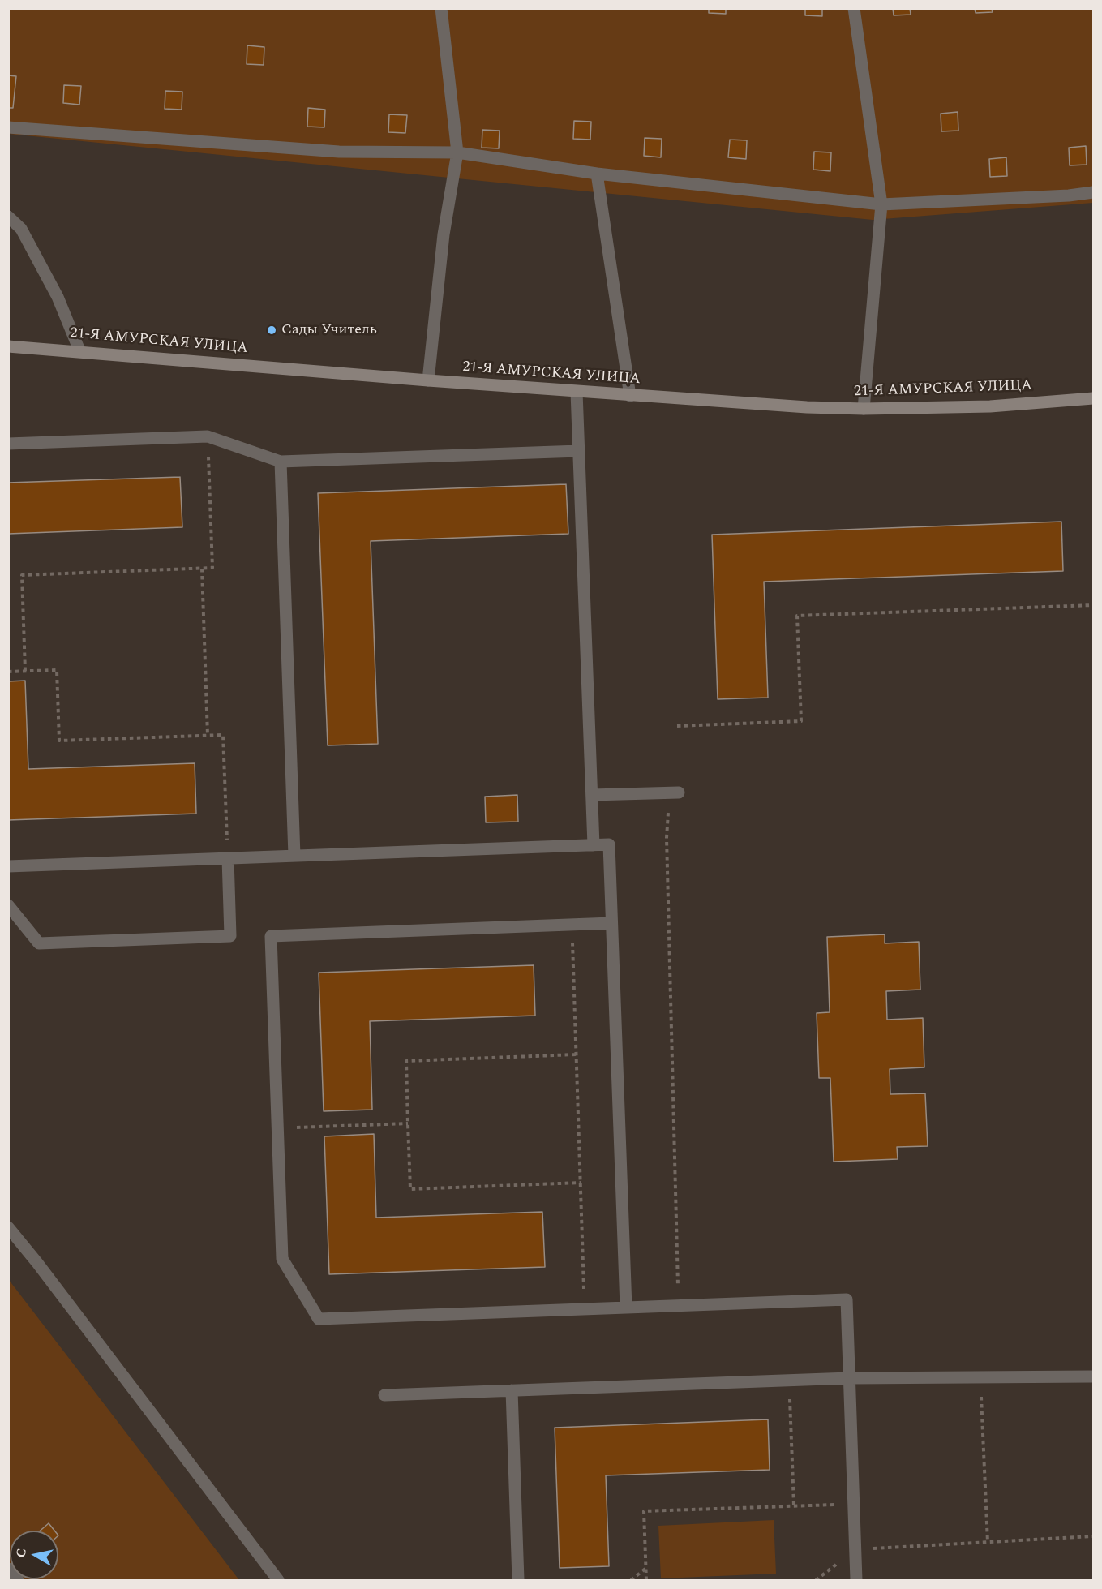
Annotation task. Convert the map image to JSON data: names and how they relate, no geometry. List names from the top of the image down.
{
  "streets": {
    "main road": ["21-Я АМУРСКАЯ УЛИЦА"]
  },
  "places": ["Сады Учитель"],
  "north": "left"
}
